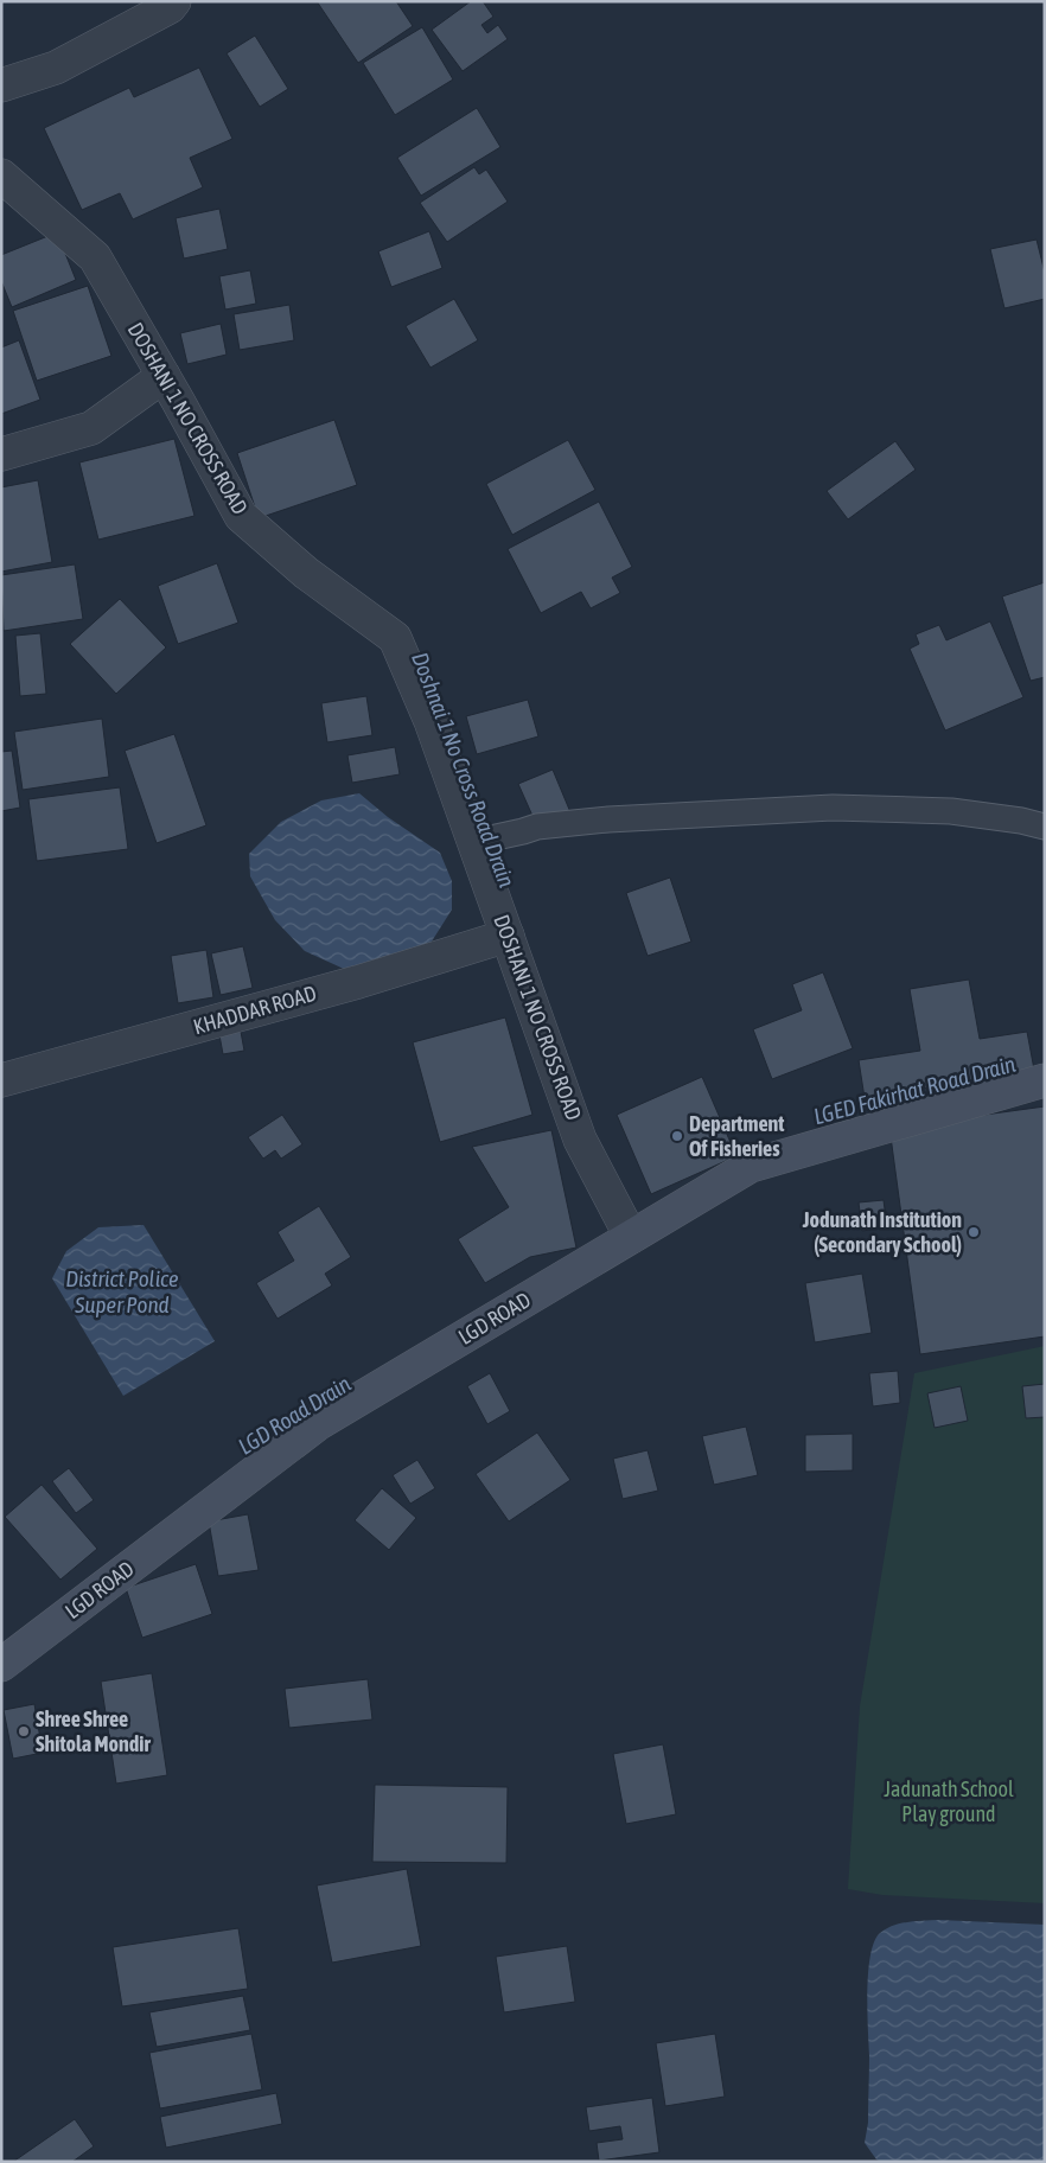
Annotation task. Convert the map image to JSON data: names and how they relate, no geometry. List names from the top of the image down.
{
  "streets": {
    "main road": ["LGD ROAD"],
    "street": ["DOSHANI 1 NO CROSS ROAD", "KHADDAR ROAD"]
  },
  "crossings": [
    ["DOSHANI 1 NO CROSS ROAD", "KHADDAR ROAD"],
    ["DOSHANI 1 NO CROSS ROAD", "LGD ROAD"]
  ],
  "water": [
    "Doshnai 1 No Cross Road Drain",
    "LGED Fakirhat Road Drain",
    "District Police Super Pond",
    "LGD Road Drain"
  ],
  "parks": ["Jadunath School Play ground"],
  "places": ["Department Of Fisheries", "Jodunath Institution (Secondary School)", "Shree Shree Shitola Mondir"]
}
